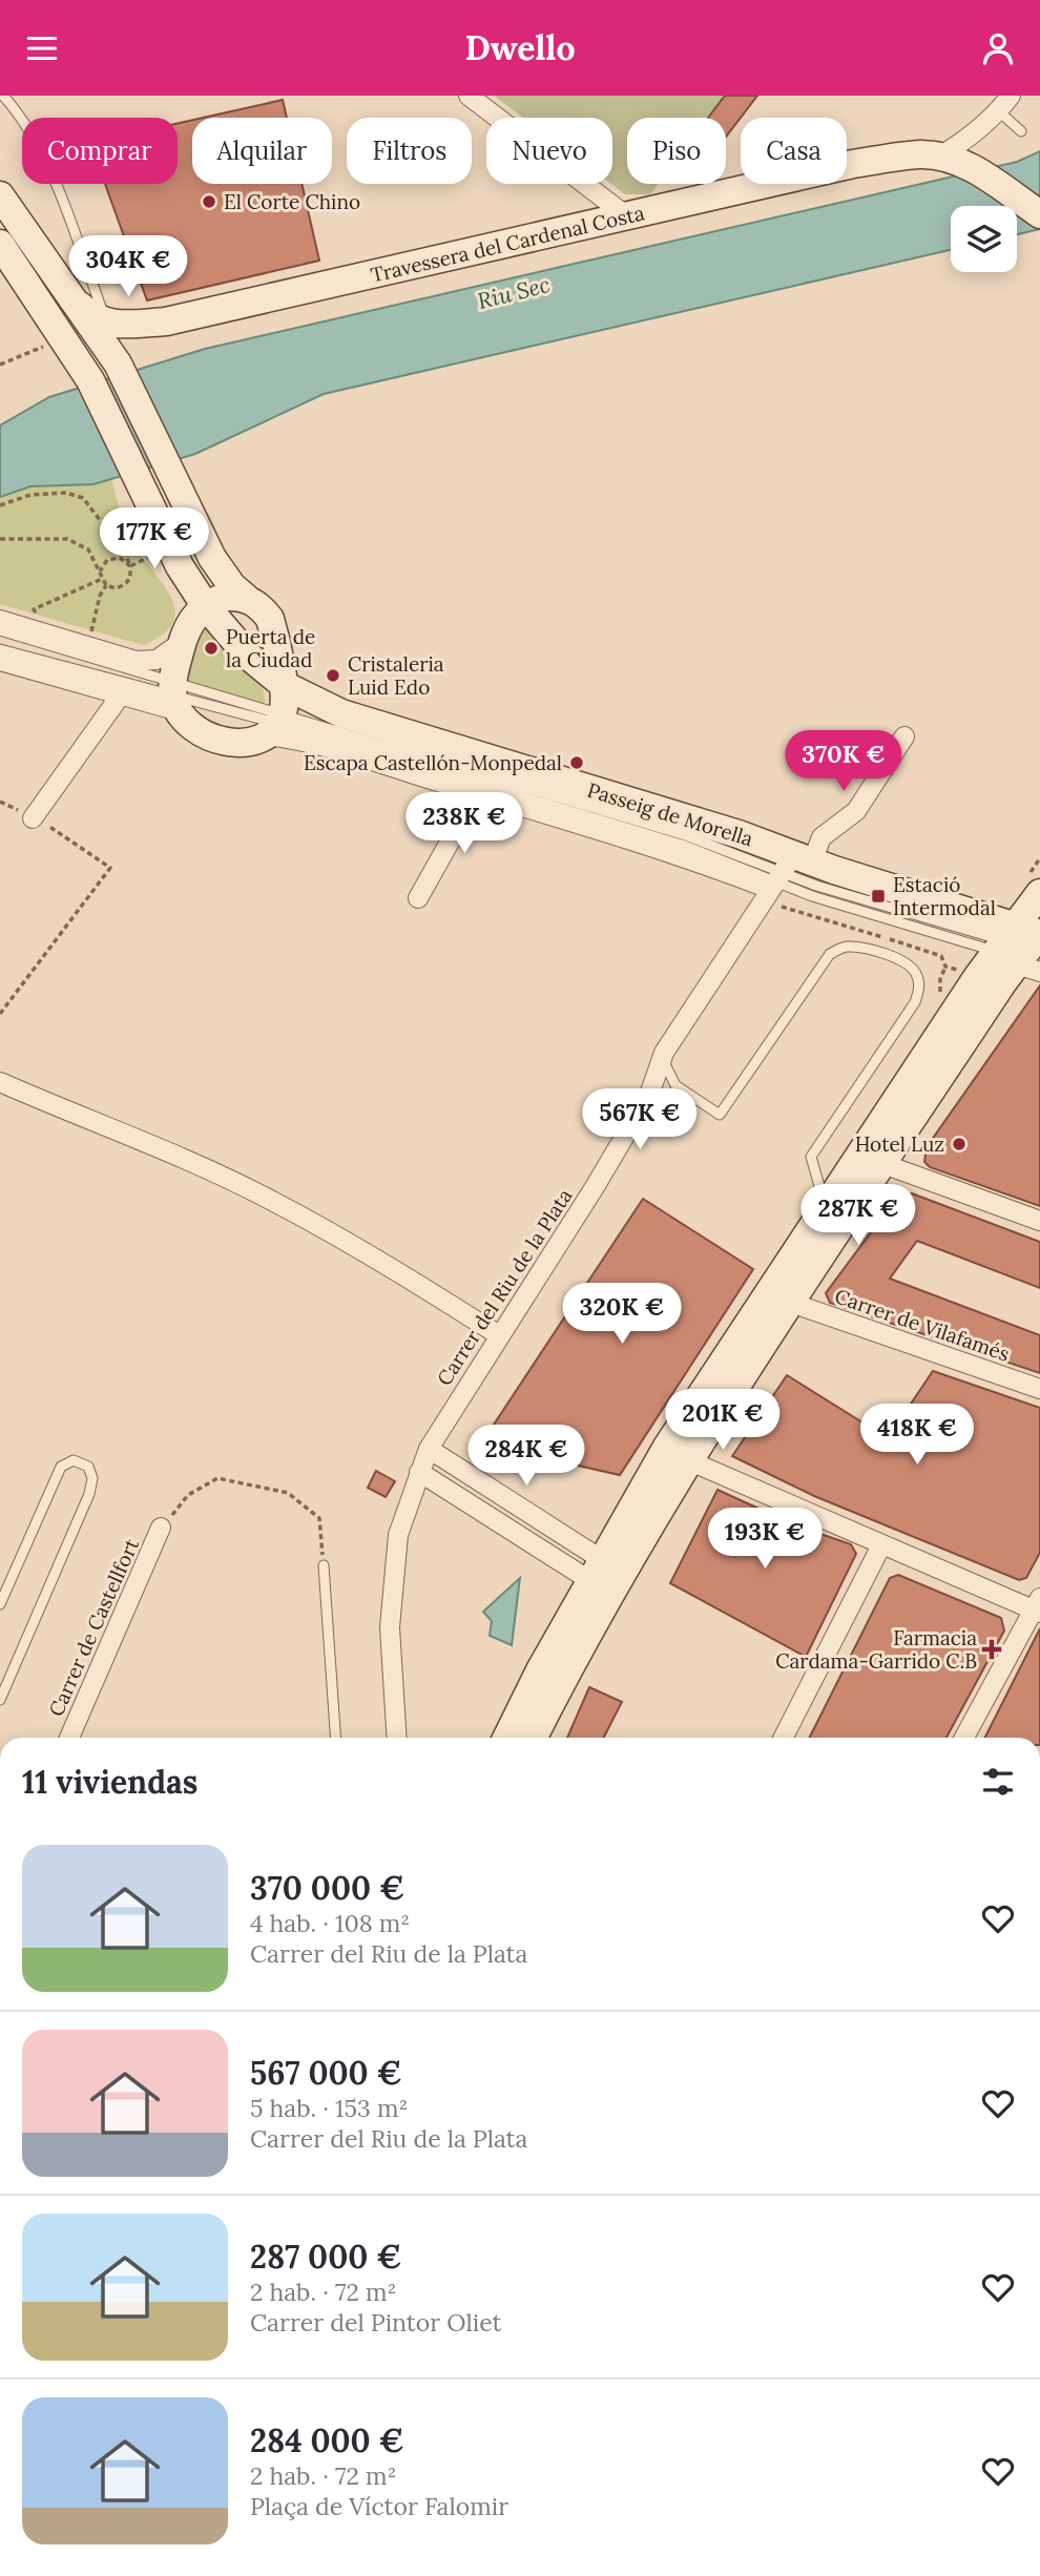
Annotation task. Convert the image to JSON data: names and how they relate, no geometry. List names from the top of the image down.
{
  "streets": {
    "main road": ["Travessera del Cardenal Costa", "Passeig de Morella"],
    "street": ["Carrer del Riu de la Plata", "Carrer de Vilafamés", "Carrer de Castellfort"]
  },
  "crossings": [
    ["Passeig de Morella", "Carrer del Riu de la Plata"]
  ],
  "water": ["Riu Sec"],
  "places": {
    "other": [
      "El Corte Chino",
      "Puerta de la Ciudad",
      "Cristaleria Luid Edo",
      "Escapa Castellón-Monpedal",
      "Hotel Luz"
    ],
    "transit": ["Estació Intermodal"],
    "health": ["Farmacia Cardama-Garrido C.B"]
  },
  "page": {
    "header": "Dwello",
    "chip": [
      "Comprar",
      "Alquilar",
      "Filtros",
      "Nuevo",
      "Piso",
      "Casa"
    ],
    "price": [
      "304K €",
      "177K €",
      "370K €",
      "238K €",
      "567K €",
      "287K €",
      "320K €",
      "201K €",
      "418K €",
      "284K €",
      "193K €"
    ],
    "heading": "11 viviendas",
    "list": [
      {
        "name": "370 000 €",
        "note": "4 hab. · 108 m² · Carrer del Riu de la Plata"
      },
      {
        "name": "567 000 €",
        "note": "5 hab. · 153 m² · Carrer del Riu de la Plata"
      },
      {
        "name": "287 000 €",
        "note": "2 hab. · 72 m² · Carrer del Pintor Oliet"
      },
      {
        "name": "284 000 €",
        "note": "2 hab. · 72 m² · Plaça de Víctor Falomir"
      }
    ]
  }
}
